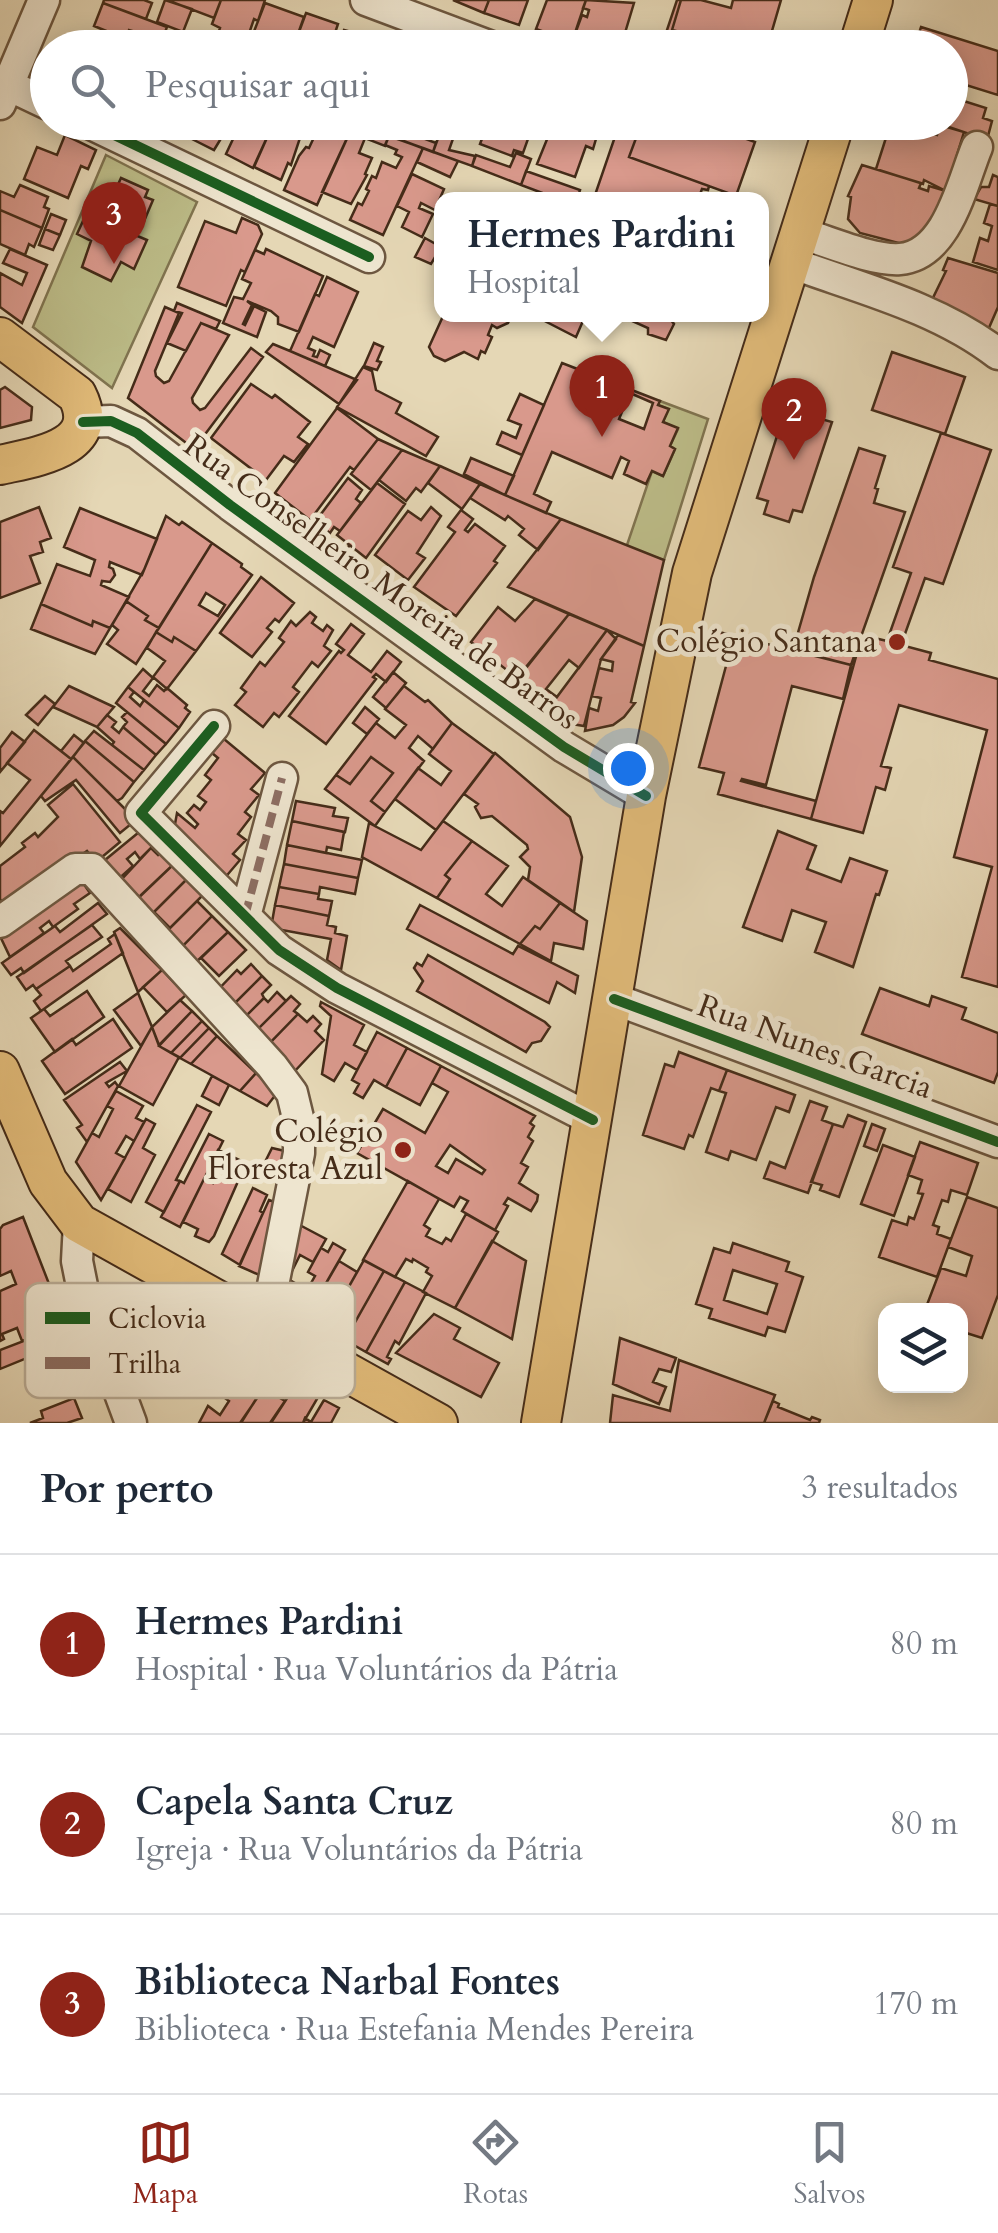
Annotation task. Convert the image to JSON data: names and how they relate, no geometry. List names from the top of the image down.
{
  "streets": {
    "street": ["Rua Conselheiro Moreira de Barros", "Rua Nunes Garcia"]
  },
  "places": ["Colégio Santana", "Colégio Floresta Azul"],
  "legend": ["Ciclovia", "Trilha"],
  "page": {
    "search": "Pesquisar aqui",
    "pins": ["3", "1", "2"],
    "popup": ["Hermes Pardini", "Hospital"],
    "heading": ["Por perto", "3 resultados"],
    "list": [
      {
        "mark": "1",
        "name": "Hermes Pardini",
        "note": "Hospital · Rua Voluntários da Pátria",
        "value": "80 m"
      },
      {
        "mark": "2",
        "name": "Capela Santa Cruz",
        "note": "Igreja · Rua Voluntários da Pátria",
        "value": "80 m"
      },
      {
        "mark": "3",
        "name": "Biblioteca Narbal Fontes",
        "note": "Biblioteca · Rua Estefania Mendes Pereira",
        "value": "170 m"
      }
    ],
    "nav": ["Mapa", "Rotas", "Salvos"]
  }
}
